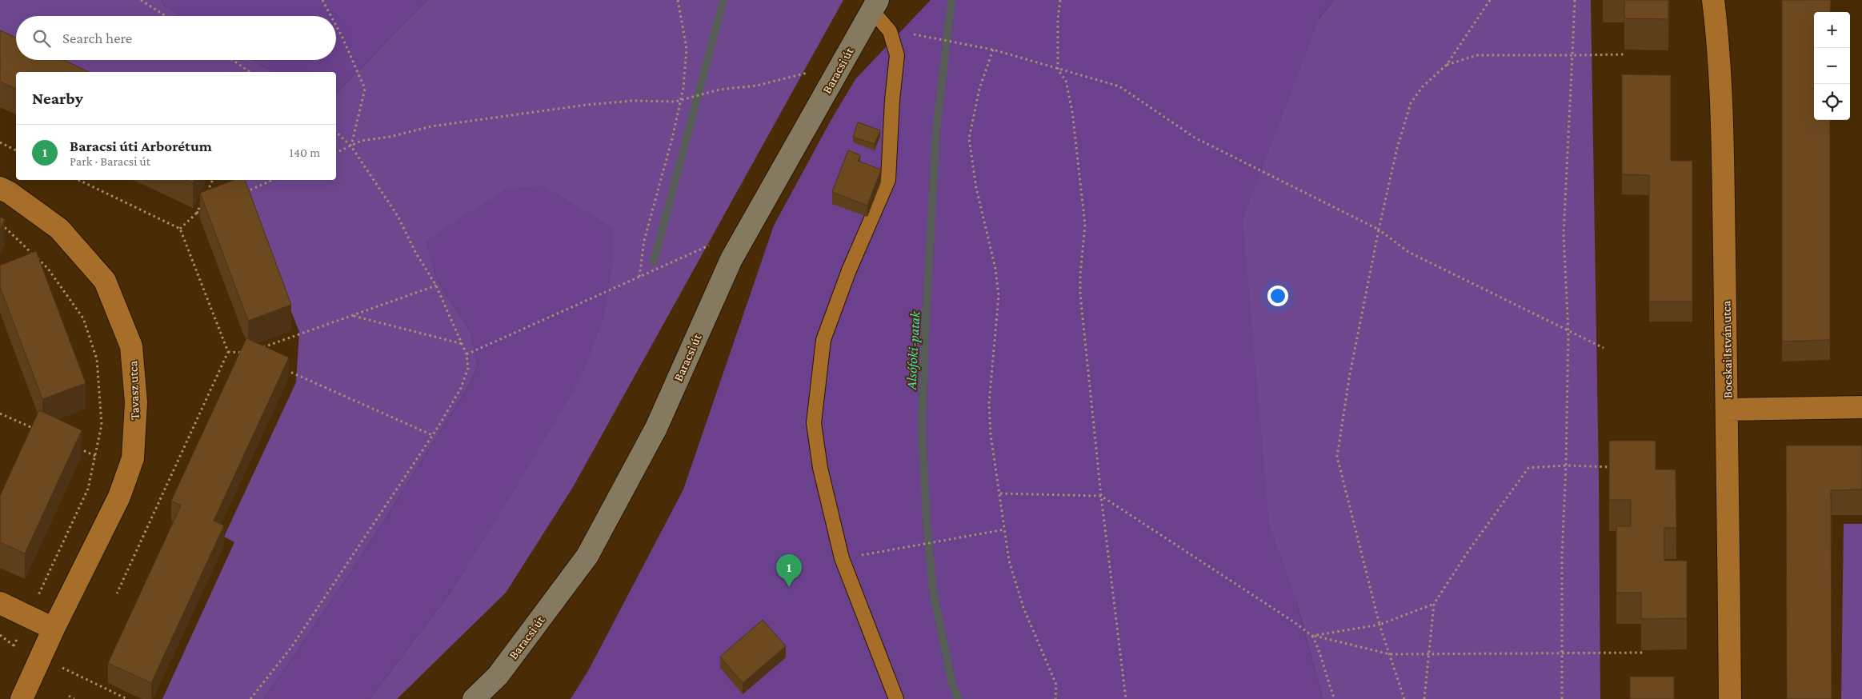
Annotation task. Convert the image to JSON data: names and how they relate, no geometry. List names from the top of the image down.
{
  "streets": {
    "street": ["Baracsi út", "Bocskai István utca", "Tavasz utca"]
  },
  "water": ["Alsófoki-patak"],
  "page": {
    "map_buttons": ["+", "−"],
    "search": "Search here",
    "heading": "Nearby",
    "list": [
      {
        "mark": "1",
        "name": "Baracsi úti Arborétum",
        "note": "Park · Baracsi út",
        "value": "140 m"
      }
    ],
    "pins": "1"
  }
}
